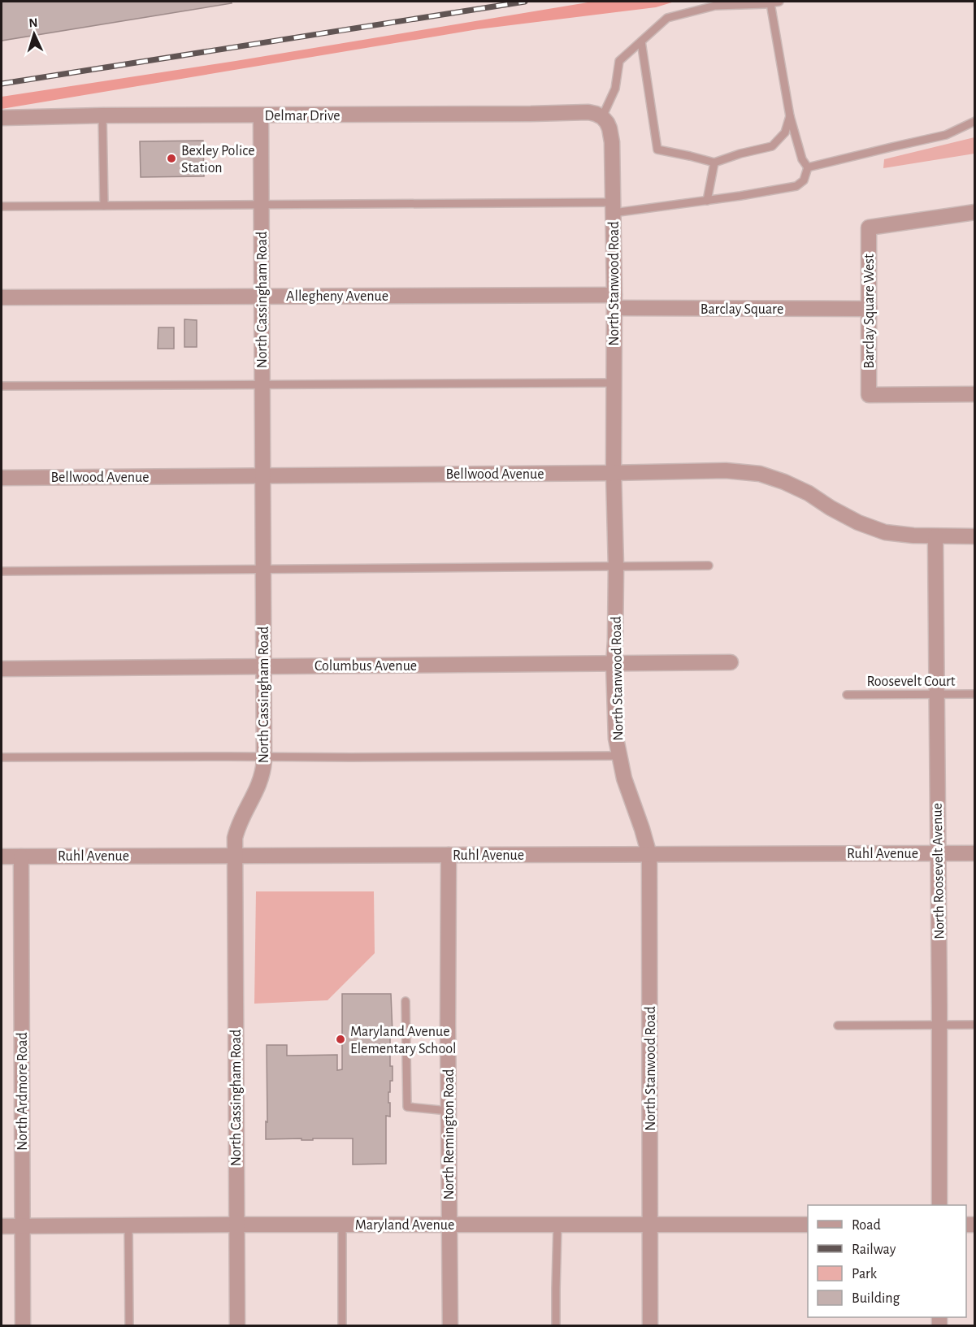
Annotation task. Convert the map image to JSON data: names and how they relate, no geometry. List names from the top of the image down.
{
  "streets": {
    "street": [
      "Delmar Drive",
      "North Stanwood Road",
      "Allegheny Avenue",
      "North Cassingham Road",
      "Barclay Square",
      "Barclay Square West",
      "Bellwood Avenue",
      "Columbus Avenue",
      "Ruhl Avenue",
      "North Roosevelt Avenue",
      "North Ardmore Road",
      "North Remington Road",
      "Maryland Avenue"
    ],
    "lane": ["Roosevelt Court"]
  },
  "crossings": [
    ["Delmar Drive", "North Stanwood Road"],
    ["Delmar Drive", "North Cassingham Road"],
    ["North Stanwood Road", "Allegheny Avenue"],
    ["North Stanwood Road", "Barclay Square"],
    ["North Stanwood Road", "Bellwood Avenue"],
    ["North Stanwood Road", "Columbus Avenue"],
    ["North Stanwood Road", "Ruhl Avenue"],
    ["North Stanwood Road", "Maryland Avenue"],
    ["Allegheny Avenue", "North Cassingham Road"],
    ["Allegheny Avenue", "Barclay Square"],
    ["North Cassingham Road", "Bellwood Avenue"],
    ["North Cassingham Road", "Columbus Avenue"],
    ["North Cassingham Road", "Ruhl Avenue"],
    ["North Cassingham Road", "Maryland Avenue"],
    ["Barclay Square", "Barclay Square West"],
    ["Bellwood Avenue", "North Roosevelt Avenue"],
    ["Roosevelt Court", "North Roosevelt Avenue"],
    ["Ruhl Avenue", "North Roosevelt Avenue"],
    ["Ruhl Avenue", "North Ardmore Road"],
    ["Ruhl Avenue", "North Remington Road"],
    ["North Ardmore Road", "Maryland Avenue"],
    ["North Remington Road", "Maryland Avenue"]
  ],
  "places": ["Bexley Police Station", "Maryland Avenue Elementary School"],
  "legend": [
    "Road",
    "Railway",
    "Park",
    "Building"
  ],
  "north": "top"
}
